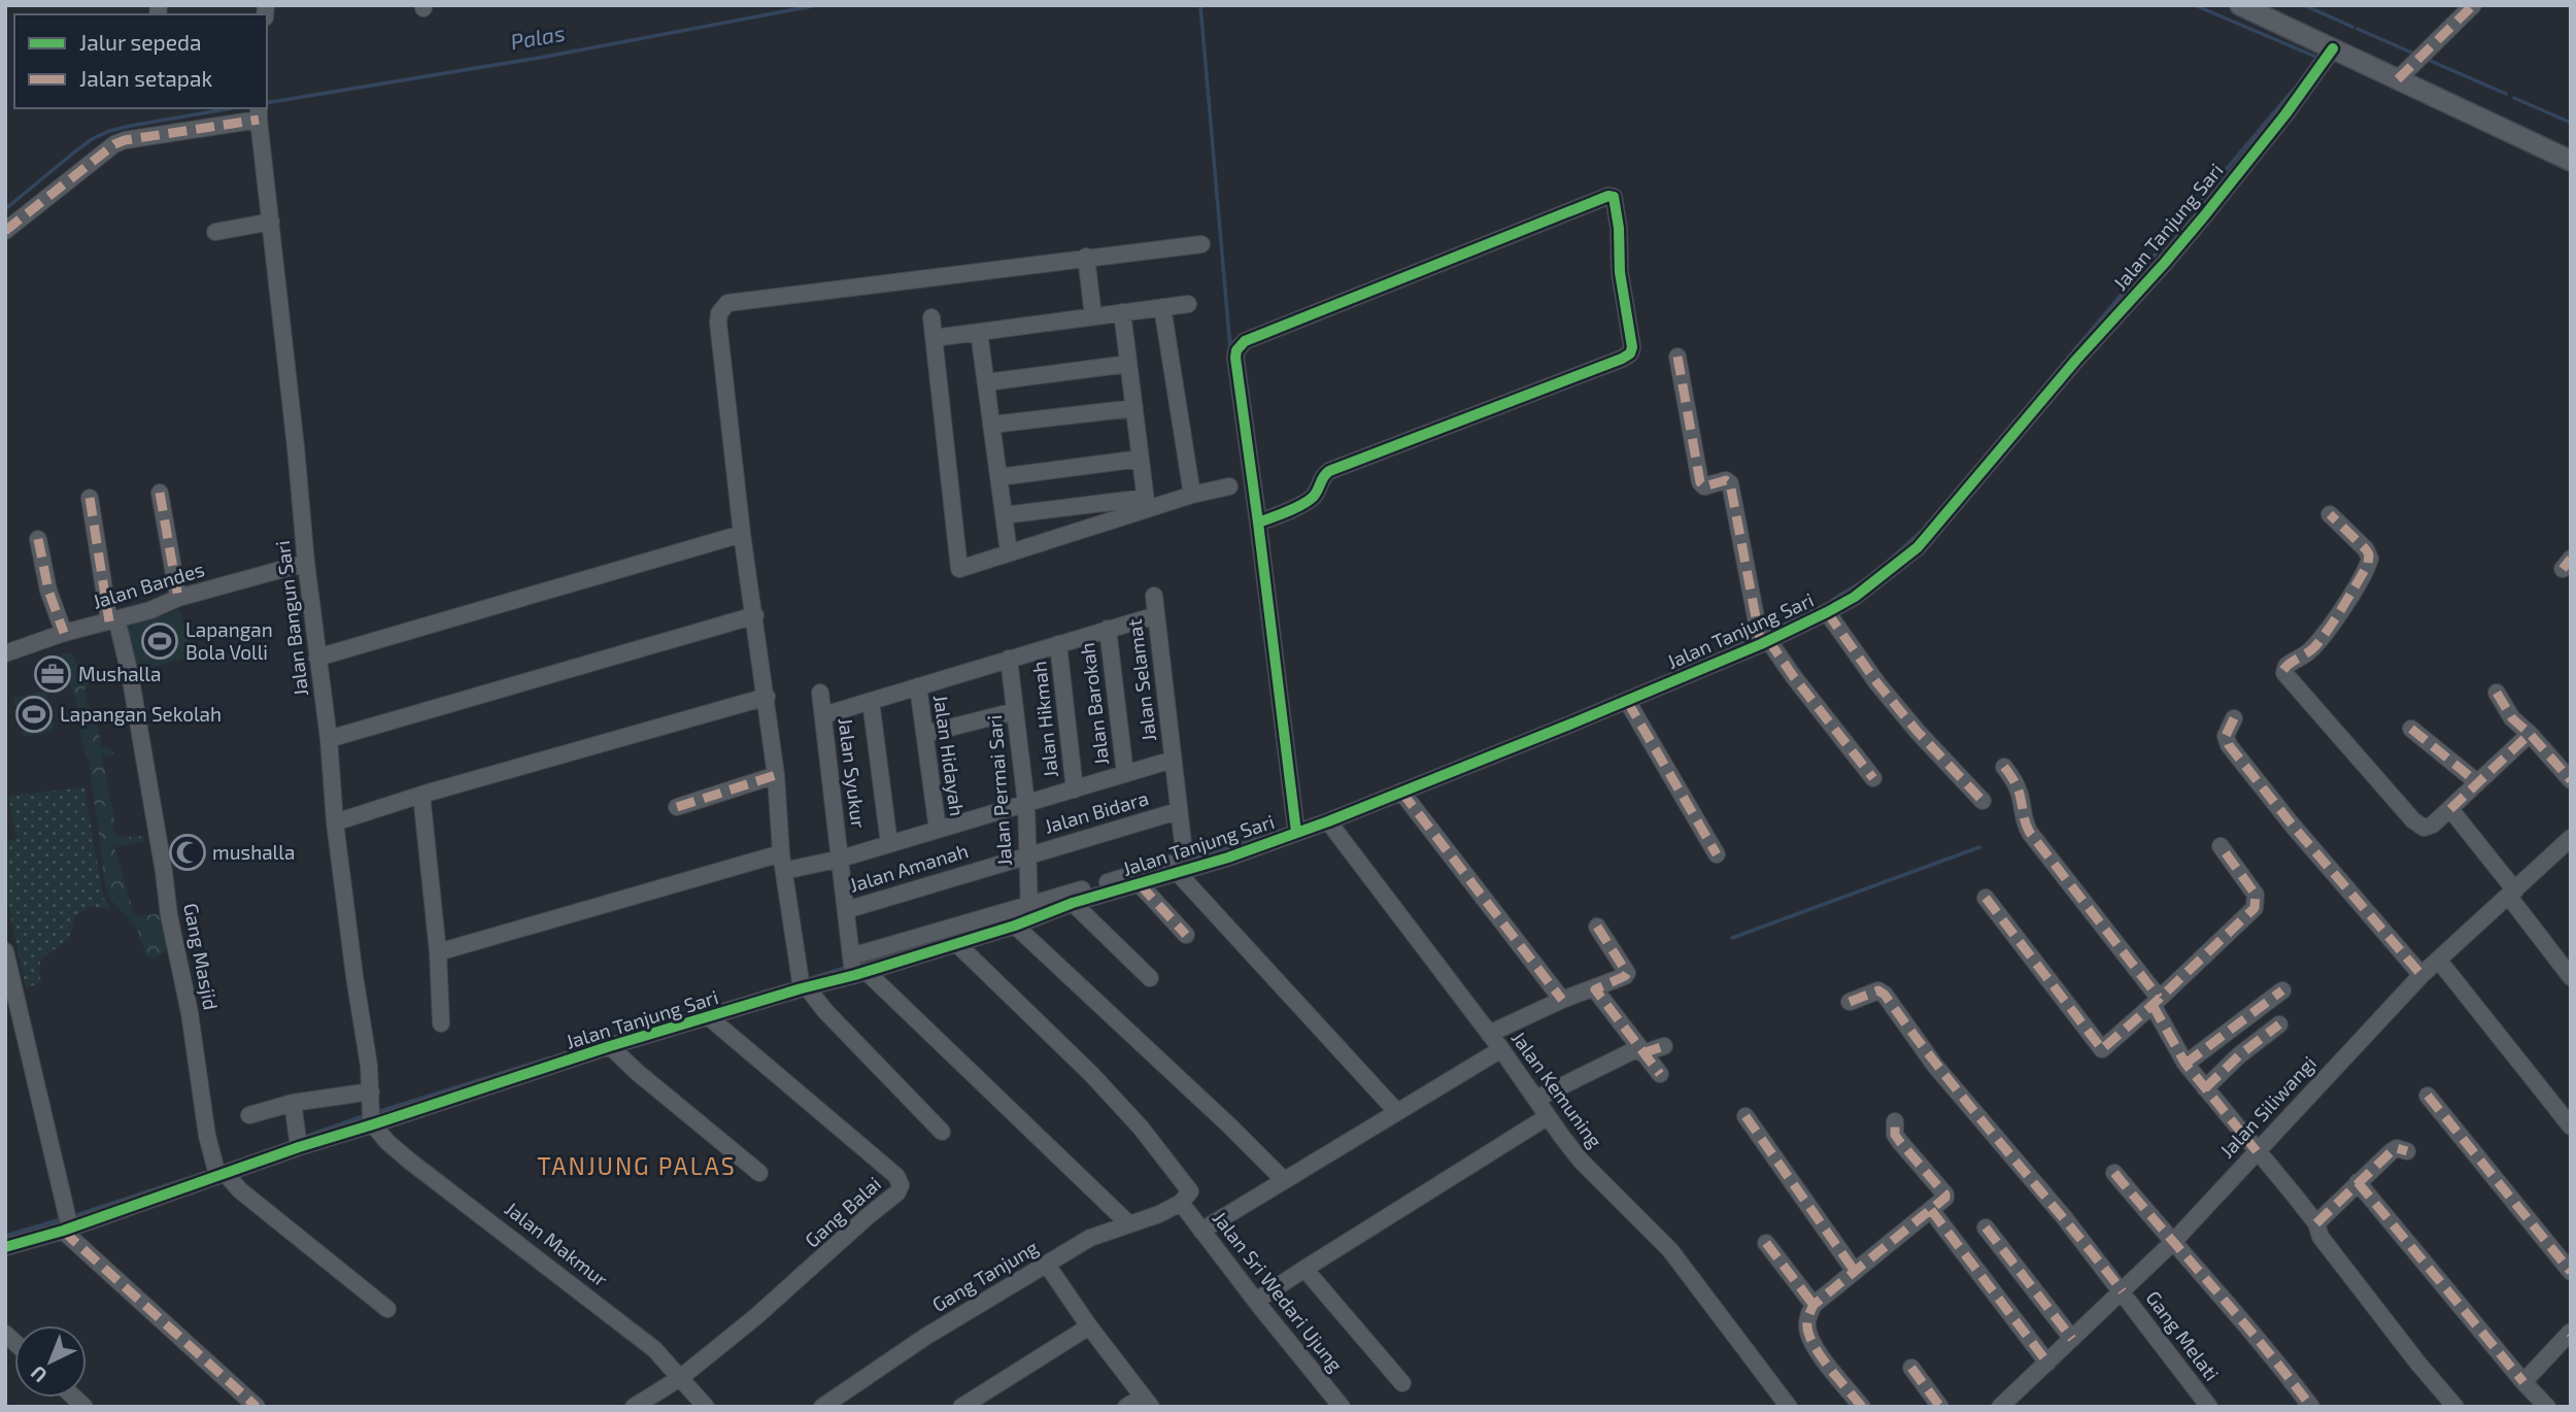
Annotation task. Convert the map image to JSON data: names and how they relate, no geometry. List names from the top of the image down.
{
  "streets": {
    "street": [
      "Jalan Tanjung Sari",
      "Jalan Bandes",
      "Jalan Bangun Sari",
      "Jalan Selamat",
      "Jalan Barokah",
      "Jalan Hikmah",
      "Jalan Hidayah",
      "Jalan Syukur",
      "Jalan Permai Sari",
      "Jalan Bidara",
      "Jalan Amanah",
      "Gang Masjid",
      "Jalan Kemuning",
      "Jalan Siliwangi",
      "Gang Balai",
      "Jalan Makmur",
      "Gang Tanjung",
      "Jalan Sri Wedari Ujung",
      "Gang Melati"
    ]
  },
  "crossings": [
    ["Jalan Tanjung Sari", "Jalan Bangun Sari"],
    ["Jalan Tanjung Sari", "Jalan Syukur"],
    ["Jalan Tanjung Sari", "Jalan Permai Sari"],
    ["Jalan Tanjung Sari", "Gang Masjid"],
    ["Jalan Tanjung Sari", "Jalan Kemuning"],
    ["Jalan Tanjung Sari", "Gang Balai"],
    ["Jalan Tanjung Sari", "Jalan Makmur"],
    ["Jalan Bandes", "Jalan Bangun Sari"],
    ["Jalan Bandes", "Gang Masjid"],
    ["Jalan Bangun Sari", "Jalan Makmur"],
    ["Jalan Selamat", "Jalan Bidara"],
    ["Jalan Syukur", "Jalan Amanah"],
    ["Jalan Permai Sari", "Jalan Bidara"],
    ["Jalan Permai Sari", "Jalan Amanah"],
    ["Jalan Bidara", "Jalan Amanah"],
    ["Jalan Siliwangi", "Gang Melati"],
    ["Gang Balai", "Jalan Makmur"],
    ["Gang Tanjung", "Jalan Sri Wedari Ujung"]
  ],
  "districts": ["TANJUNG PALAS"],
  "water": ["Palas"],
  "places": {
    "sports": ["Lapangan Bola Volli", "Lapangan Sekolah"],
    "office": ["Mushalla"],
    "mosque": ["mushalla"]
  },
  "legend": ["Jalur sepeda", "Jalan setapak"],
  "north": "bottom left"
}
